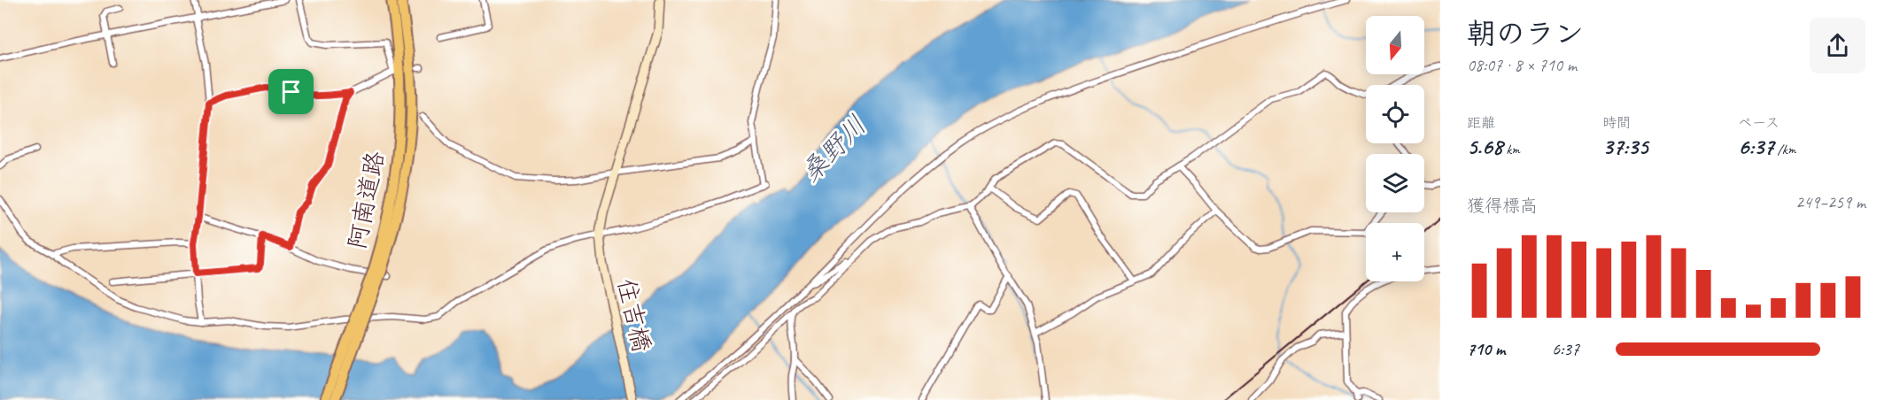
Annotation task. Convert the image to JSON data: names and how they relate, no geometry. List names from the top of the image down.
{
  "streets": {
    "highway": ["阿南道路"],
    "street": ["住吉橋"]
  },
  "water": ["桑野川"],
  "north": "bottom",
  "page": {
    "heading": ["朝のラン", "08:07 · 8 × 710 m"],
    "map_buttons": "+",
    "stats": [
      ["距離", "5.68 km"],
      ["時間", "37:35"],
      ["ペース", "6:37 /km"]
    ],
    "chart": ["獲得標高", "249–259 m"],
    "list": [
      {
        "name": "710 m",
        "note": "6:37"
      }
    ]
  }
}
